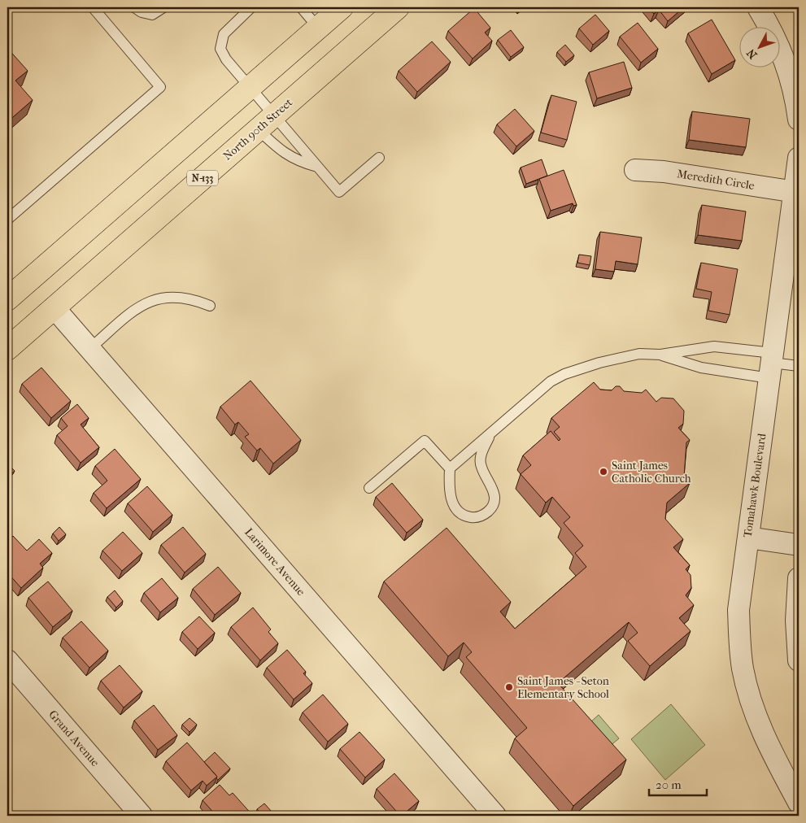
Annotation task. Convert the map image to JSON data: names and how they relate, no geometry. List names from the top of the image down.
{
  "streets": {
    "main road": ["North 90th Street", "N-133"],
    "street": [
      "Meredith Circle",
      "Tomahawk Boulevard",
      "Larimore Avenue",
      "Grand Avenue"
    ]
  },
  "crossings": [
    ["North 90th Street", "Larimore Avenue"],
    ["Meredith Circle", "Tomahawk Boulevard"]
  ],
  "places": ["Saint James Catholic Church", "Saint James - Seton Elementary School"],
  "scale_bar": "20 m",
  "north": "bottom left"
}
